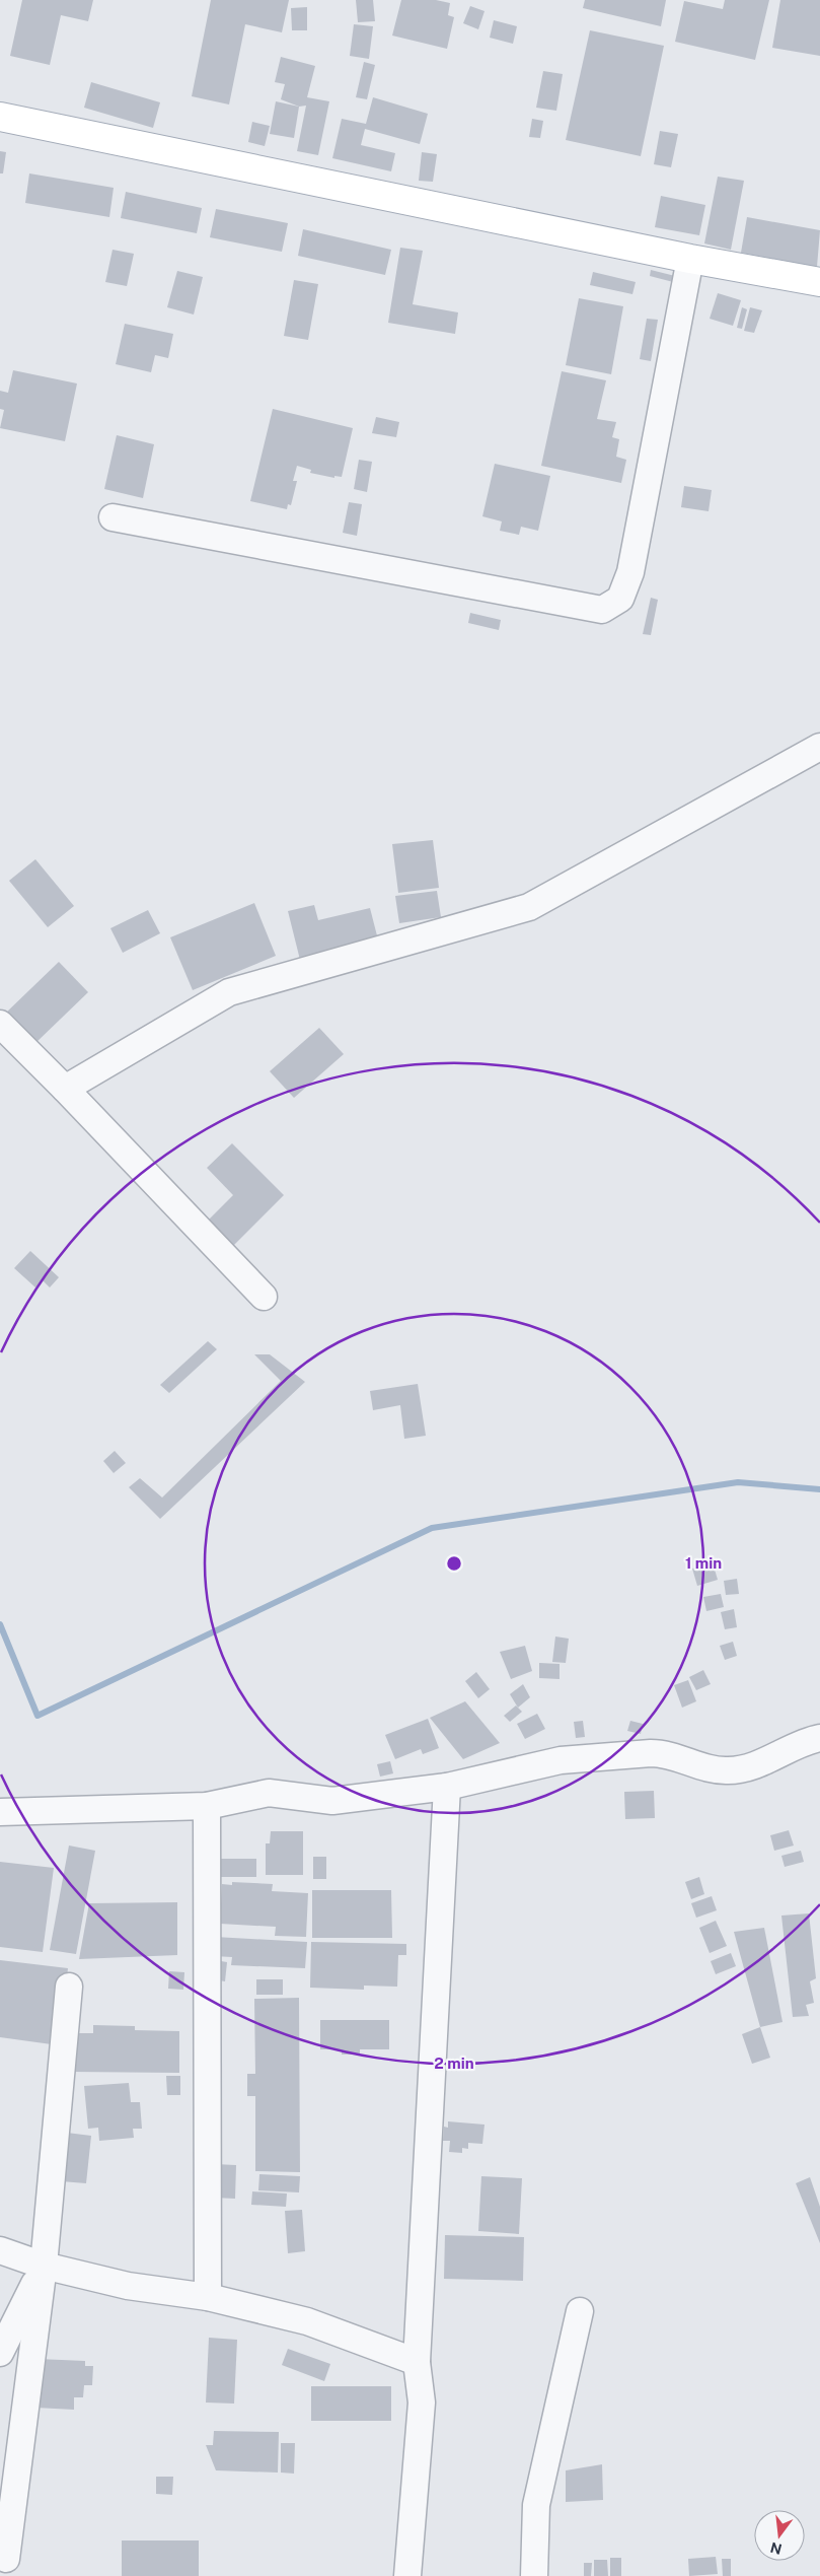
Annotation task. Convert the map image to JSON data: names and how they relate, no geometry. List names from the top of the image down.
{
  "north": "bottom",
  "rings": ["1 min", "2 min"]
}
